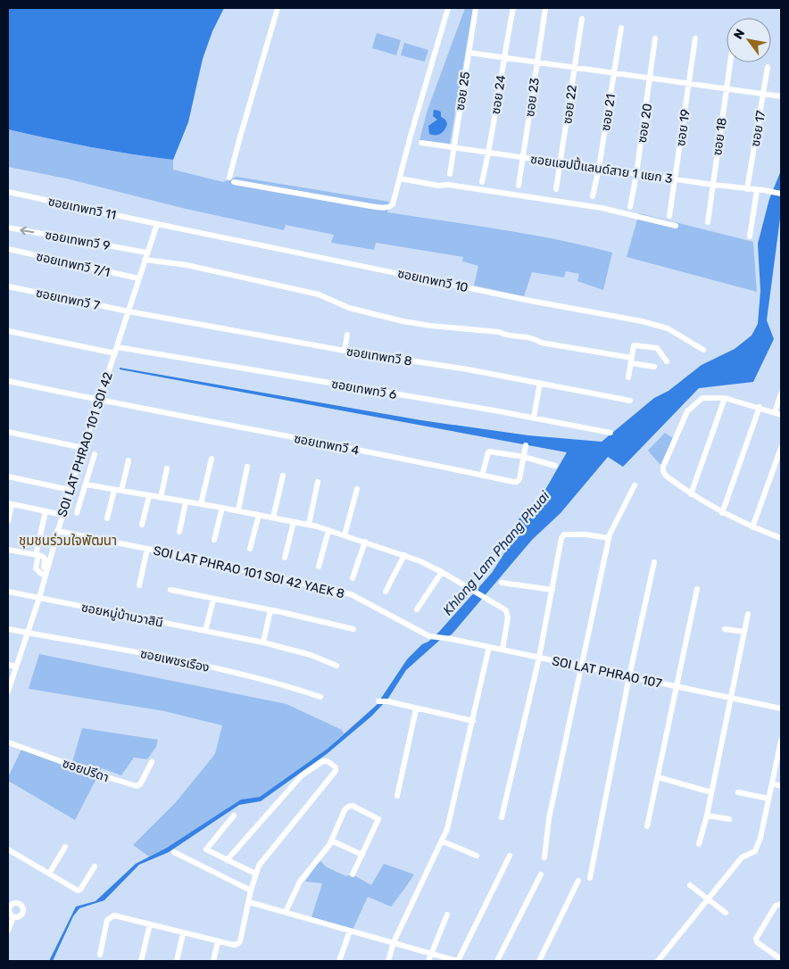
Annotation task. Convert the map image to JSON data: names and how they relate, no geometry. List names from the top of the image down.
{
  "streets": {
    "street": [
      "ซอย 25",
      "ซอย 24",
      "ซอย 23",
      "ซอย 22",
      "ซอย 21",
      "ซอย 20",
      "ซอย 19",
      "ซอย 17",
      "ซอย 18",
      "ซอยแฮปปี้แลนด์สาย 1 แยก 3",
      "ซอยเทพทวี 11",
      "ซอยเทพทวี 9",
      "ซอยเทพทวี 7/1",
      "ซอยเทพทวี 10",
      "ซอยเทพทวี 7",
      "ซอยเทพทวี 8",
      "ซอยเทพทวี 6",
      "SOI LAT PHRAO 101 SOI 42",
      "ซอยเทพทวี 4",
      "SOI LAT PHRAO 101 SOI 42 YAEK 8",
      "ซอยหมู่บ้านวาสินี",
      "ซอยเพชรเรือง",
      "SOI LAT PHRAO 107",
      "ซอยปรีดา"
    ]
  },
  "crossings": [
    ["ซอย 25", "ซอยแฮปปี้แลนด์สาย 1 แยก 3"],
    ["ซอย 24", "ซอยแฮปปี้แลนด์สาย 1 แยก 3"],
    ["ซอย 23", "ซอยแฮปปี้แลนด์สาย 1 แยก 3"],
    ["ซอย 22", "ซอยแฮปปี้แลนด์สาย 1 แยก 3"],
    ["ซอย 21", "ซอยแฮปปี้แลนด์สาย 1 แยก 3"],
    ["ซอย 20", "ซอยแฮปปี้แลนด์สาย 1 แยก 3"],
    ["ซอย 19", "ซอยแฮปปี้แลนด์สาย 1 แยก 3"],
    ["ซอย 17", "ซอยแฮปปี้แลนด์สาย 1 แยก 3"],
    ["ซอย 18", "ซอยแฮปปี้แลนด์สาย 1 แยก 3"],
    ["ซอยเทพทวี 11", "ซอยเทพทวี 10"],
    ["ซอยเทพทวี 11", "SOI LAT PHRAO 101 SOI 42"],
    ["ซอยเทพทวี 9", "SOI LAT PHRAO 101 SOI 42"],
    ["ซอยเทพทวี 7/1", "SOI LAT PHRAO 101 SOI 42"],
    ["ซอยเทพทวี 10", "SOI LAT PHRAO 101 SOI 42"],
    ["ซอยเทพทวี 7", "ซอยเทพทวี 8"],
    ["ซอยเทพทวี 7", "SOI LAT PHRAO 101 SOI 42"],
    ["ซอยเทพทวี 8", "SOI LAT PHRAO 101 SOI 42"],
    ["ซอยเทพทวี 6", "SOI LAT PHRAO 101 SOI 42"],
    ["SOI LAT PHRAO 101 SOI 42", "ซอยเทพทวี 4"],
    ["SOI LAT PHRAO 101 SOI 42", "SOI LAT PHRAO 101 SOI 42 YAEK 8"],
    ["SOI LAT PHRAO 101 SOI 42", "ซอยหมู่บ้านวาสินี"],
    ["SOI LAT PHRAO 101 SOI 42", "ซอยเพชรเรือง"],
    ["SOI LAT PHRAO 101 SOI 42 YAEK 8", "SOI LAT PHRAO 107"]
  ],
  "one_way": ["ซอยเทพทวี 9"],
  "districts": ["ชุมชนร่วมใจพัฒนา"],
  "water": ["Khlong Lam Phang Phuai"],
  "north": "top left"
}
